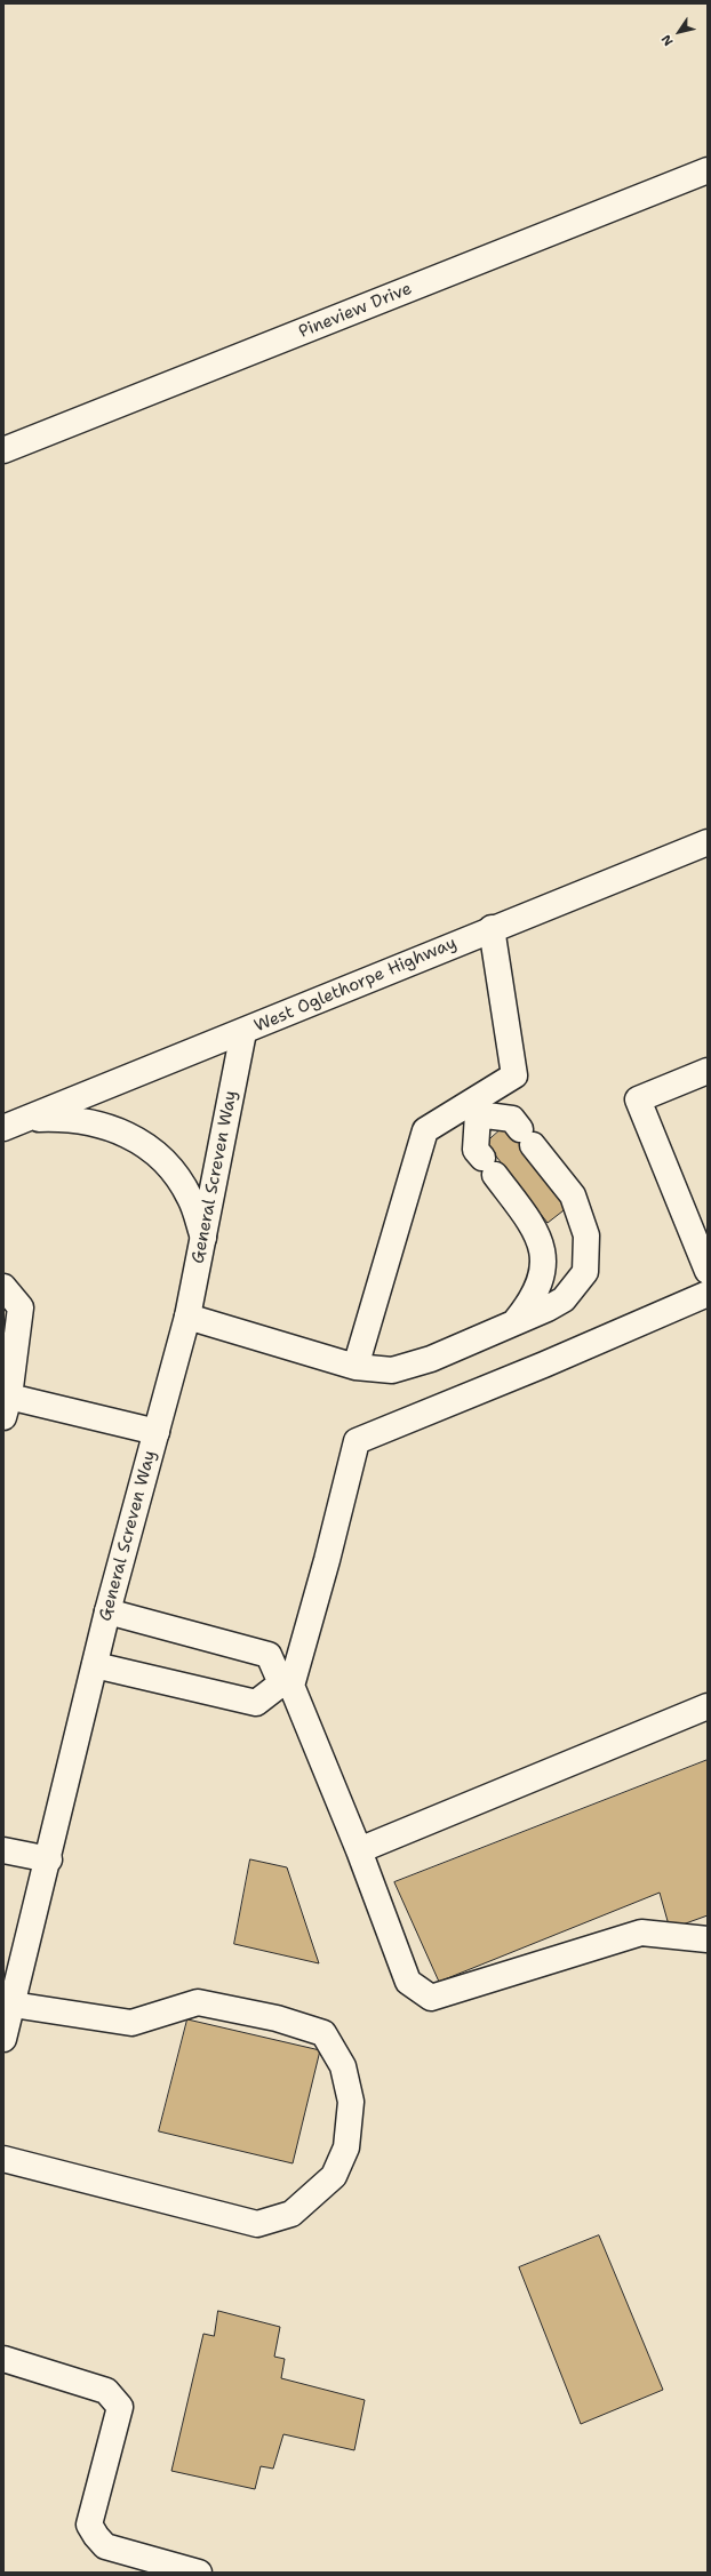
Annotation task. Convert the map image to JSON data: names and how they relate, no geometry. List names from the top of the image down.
{
  "streets": {
    "main road": ["Pineview Drive", "West Oglethorpe Highway", "General Screven Way"]
  },
  "crossings": [
    ["West Oglethorpe Highway", "General Screven Way"]
  ],
  "north": "bottom left"
}
